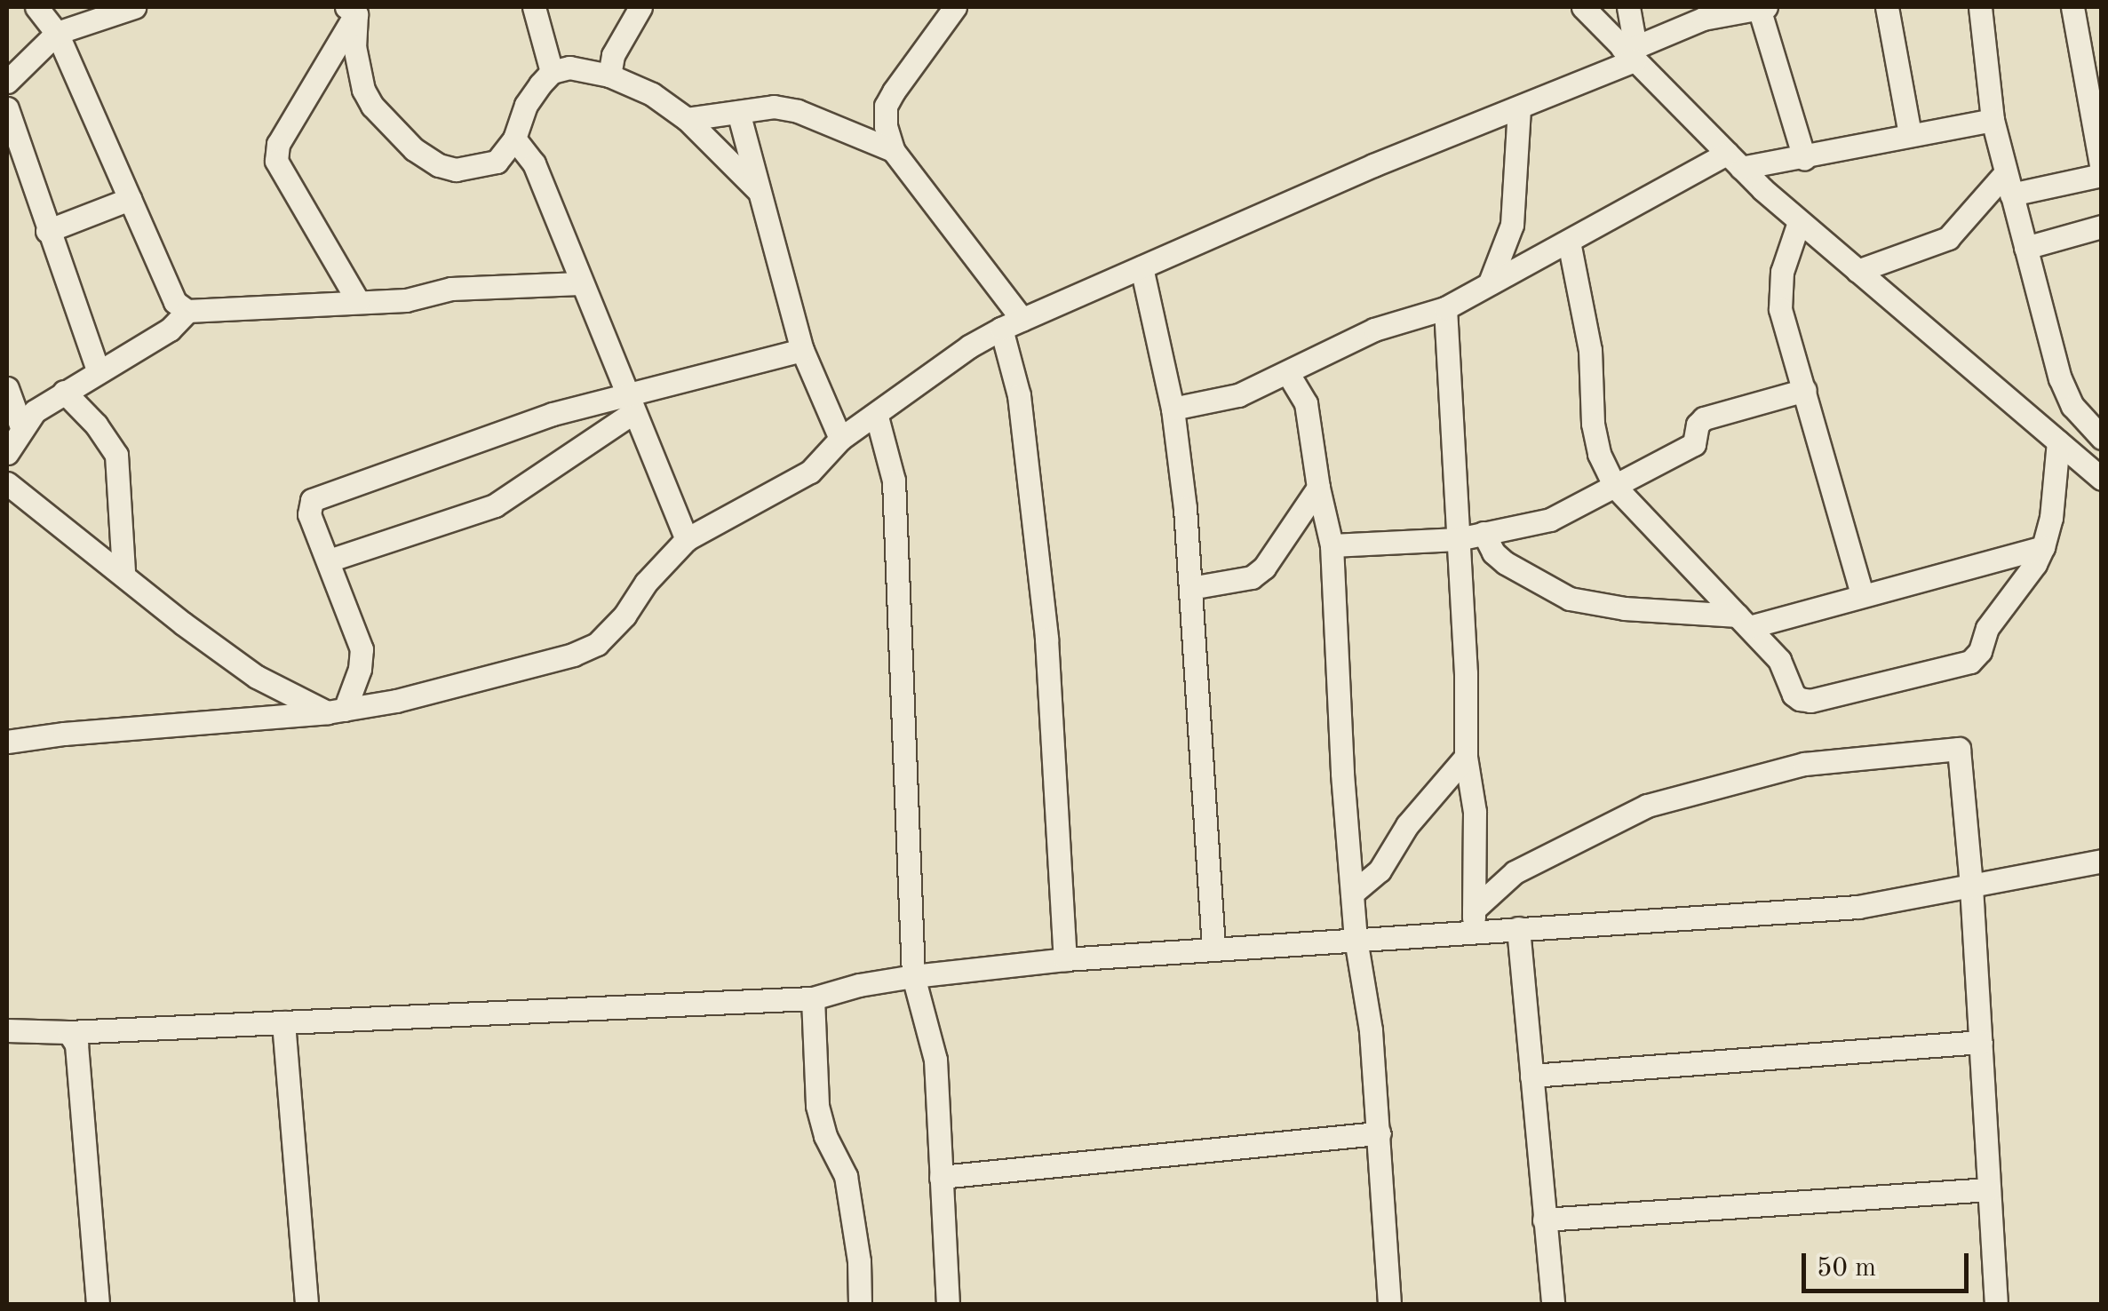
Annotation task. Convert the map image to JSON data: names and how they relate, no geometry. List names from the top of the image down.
{
  "scale_bar": "50 m"
}
